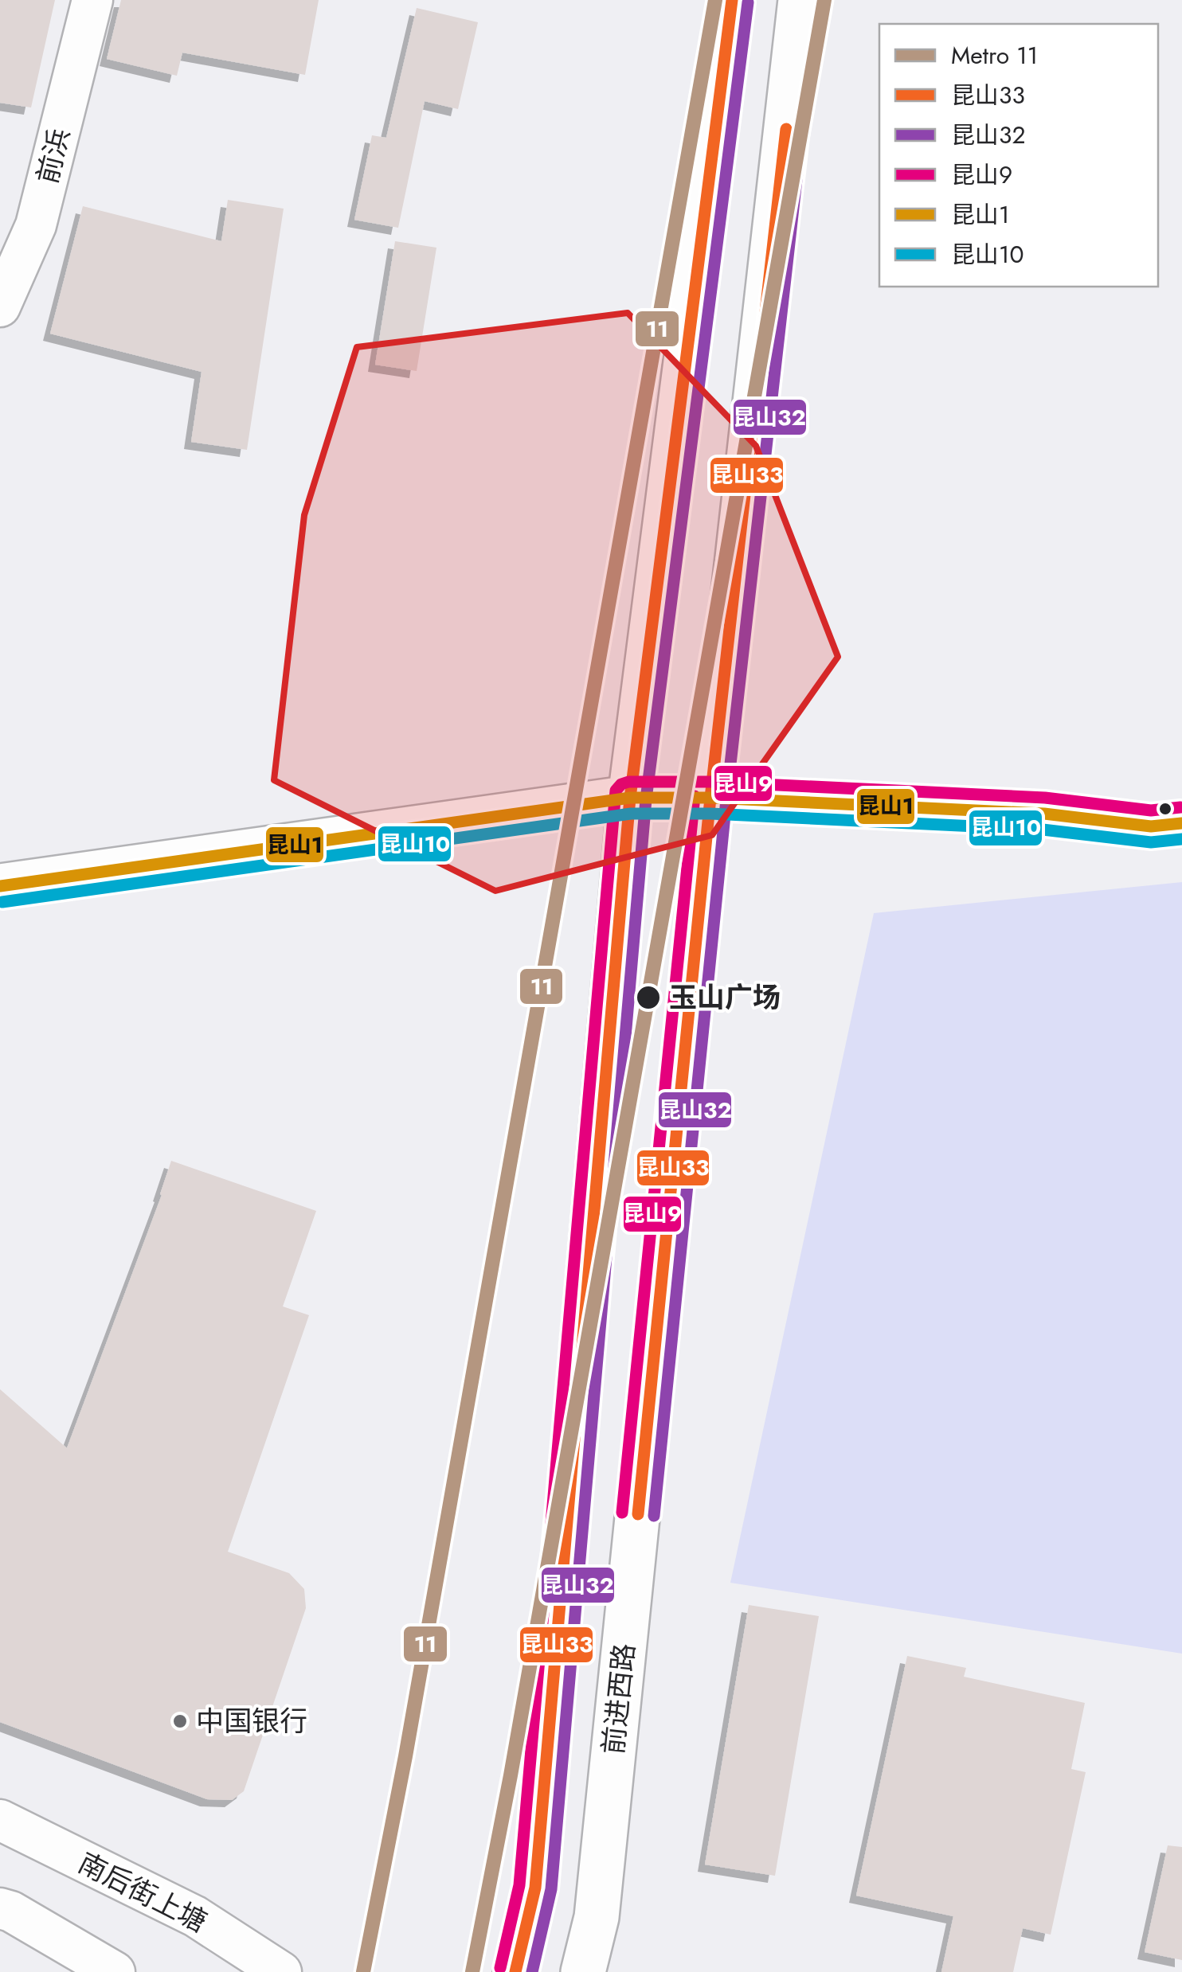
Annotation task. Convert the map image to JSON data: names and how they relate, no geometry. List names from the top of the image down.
{
  "streets": {
    "main road": ["前进西路"],
    "street": ["前浜", "南后街上塘"]
  },
  "places": ["玉山广场", "中国银行"],
  "lines": [
    "metro line 11",
    "transit line 昆山33",
    "transit line 昆山32",
    "transit line 昆山9",
    "transit line 昆山1",
    "transit line 昆山10"
  ],
  "legend": [
    "Metro 11",
    "昆山33",
    "昆山32",
    "昆山9",
    "昆山1",
    "昆山10"
  ]
}
